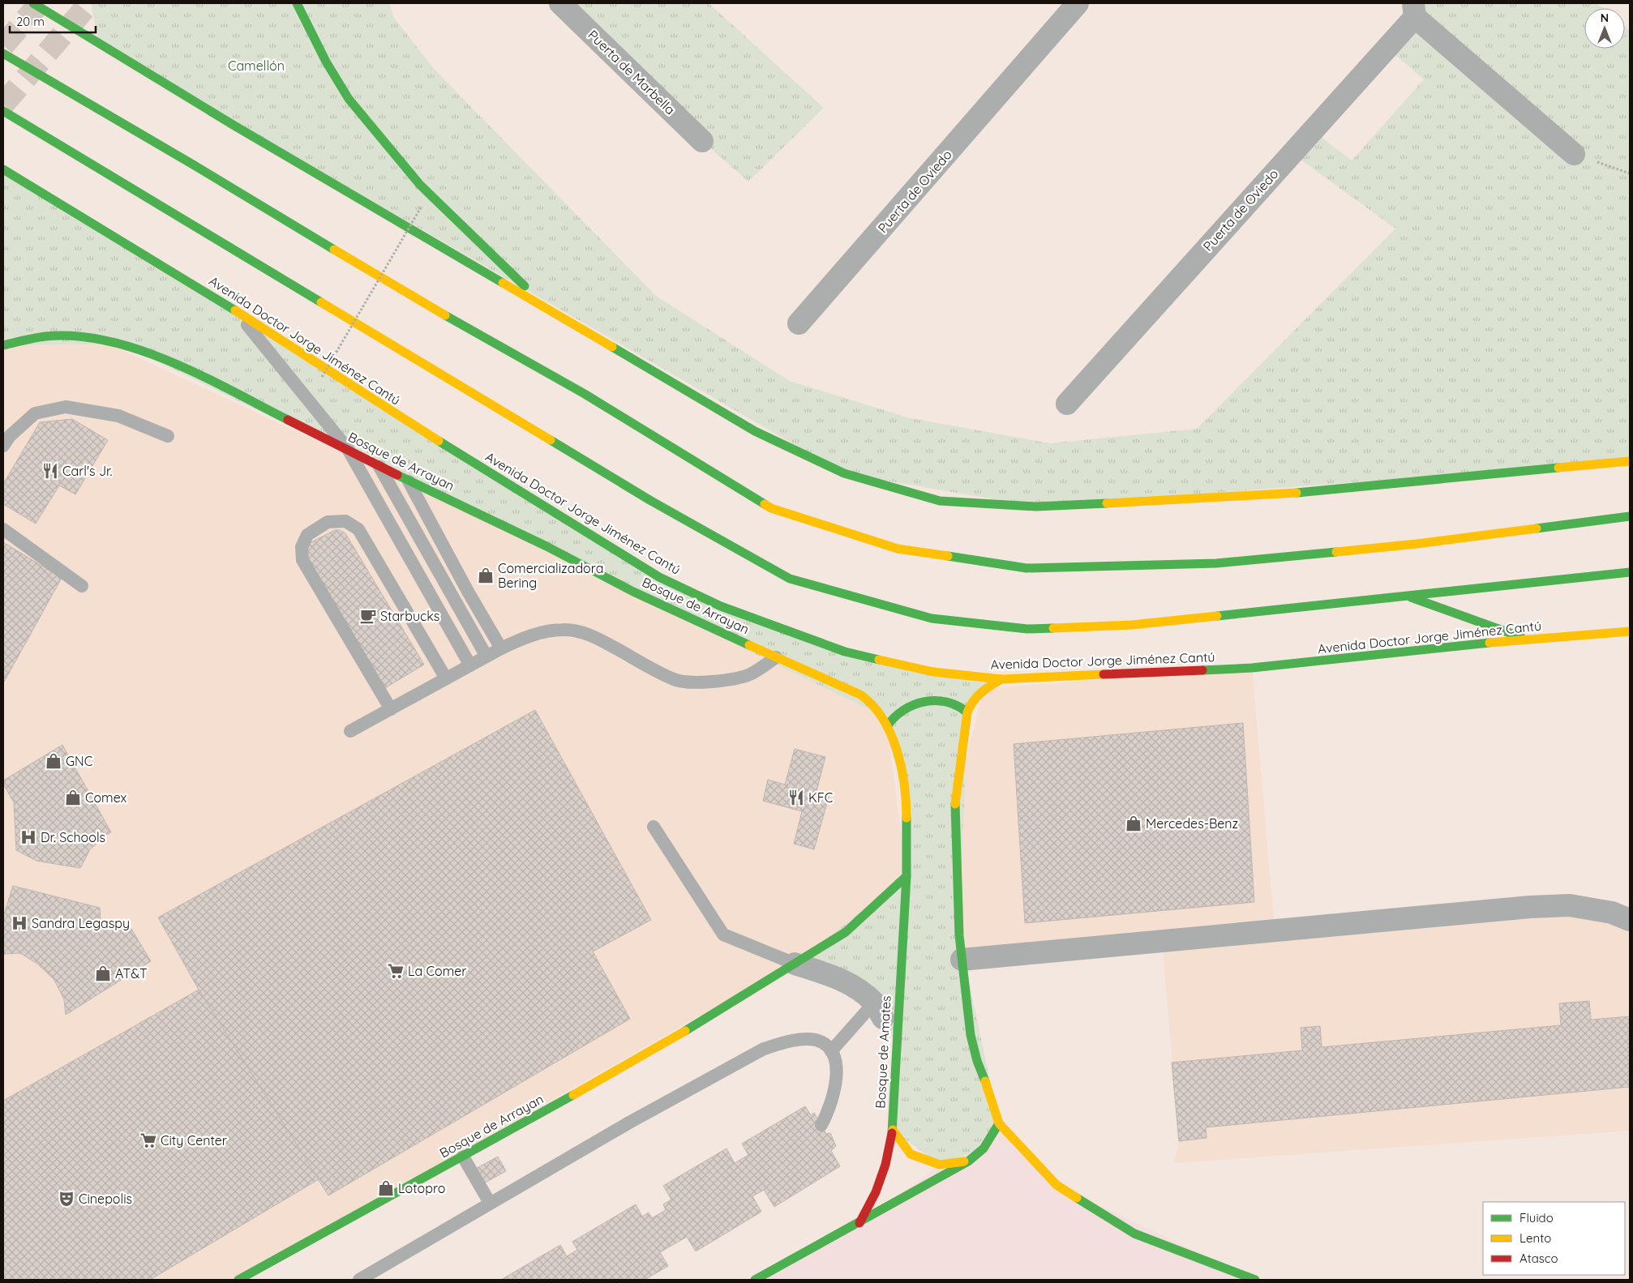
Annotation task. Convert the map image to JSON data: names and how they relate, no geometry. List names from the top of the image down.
{
  "streets": {
    "street": [
      "Puerta de Marbella",
      "Puerta de Oviedo",
      "Avenida Doctor Jorge Jiménez Cantú",
      "Bosque de Arrayan",
      "Bosque de Amates"
    ]
  },
  "crossings": [
    ["Bosque de Arrayan", "Bosque de Amates"]
  ],
  "parks": ["Camellón"],
  "places": {
    "restaurant": ["Carl's Jr.", "KFC"],
    "shop": [
      "Comercializadora Bering",
      "GNC",
      "Comex",
      "Mercedes-Benz",
      "AT&T",
      "Lotopro"
    ],
    "cafe": ["Starbucks"],
    "hospital": ["Dr. Schools", "Sandra Legaspy"],
    "supermarket": ["La Comer", "City Center"],
    "theatre": ["Cinepolis"]
  },
  "legend": ["Fluido", "Lento", "Atasco"],
  "scale_bar": "20 m",
  "north": "top"
}
